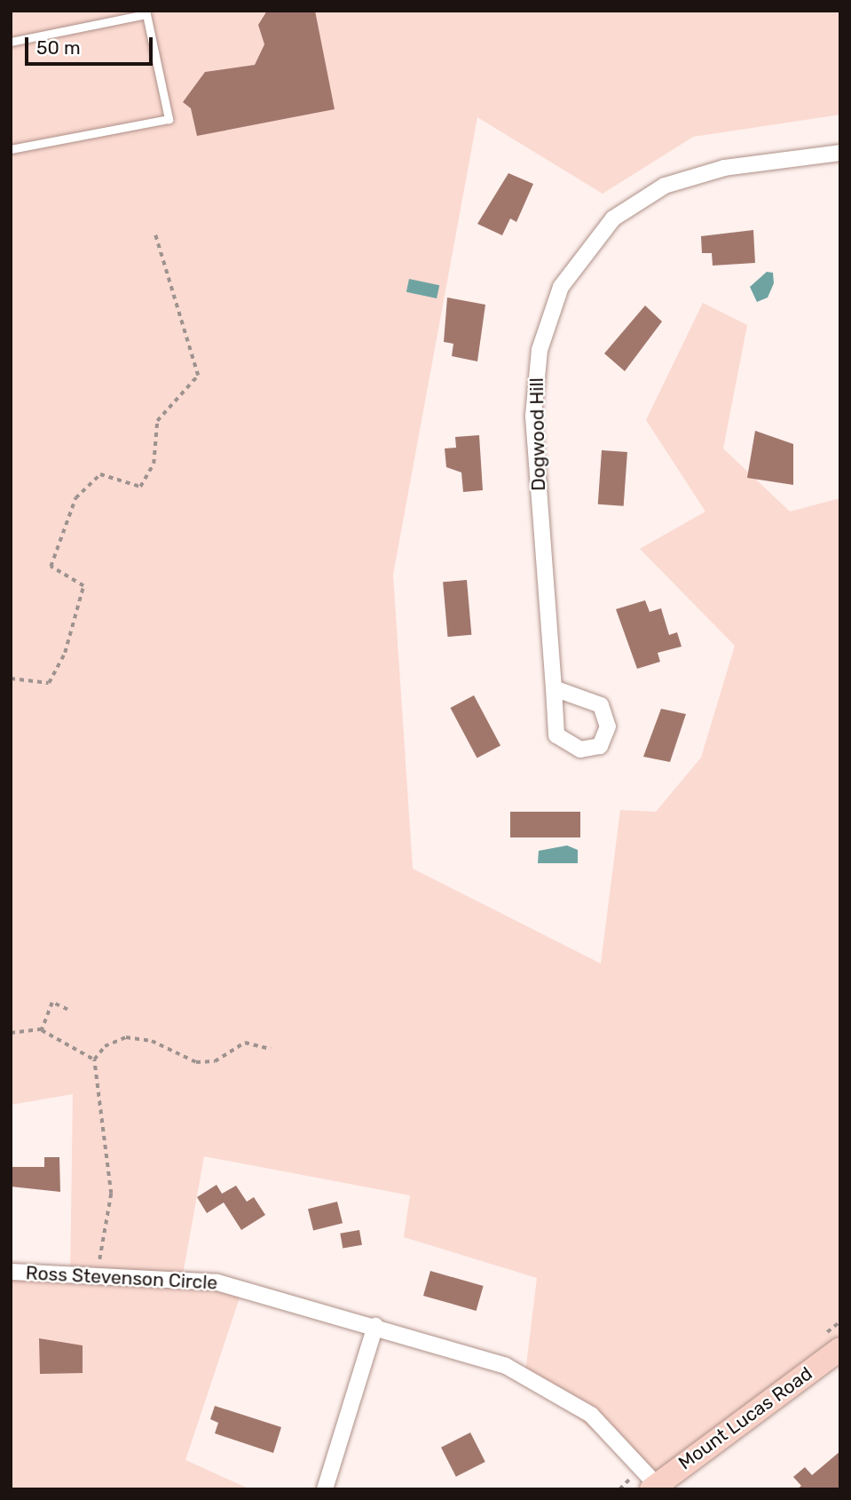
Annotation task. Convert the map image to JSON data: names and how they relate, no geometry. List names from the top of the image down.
{
  "streets": {
    "street": ["Dogwood Hill", "Ross Stevenson Circle", "Mount Lucas Road"]
  },
  "crossings": [
    ["Ross Stevenson Circle", "Mount Lucas Road"]
  ],
  "scale_bar": "50 m"
}
